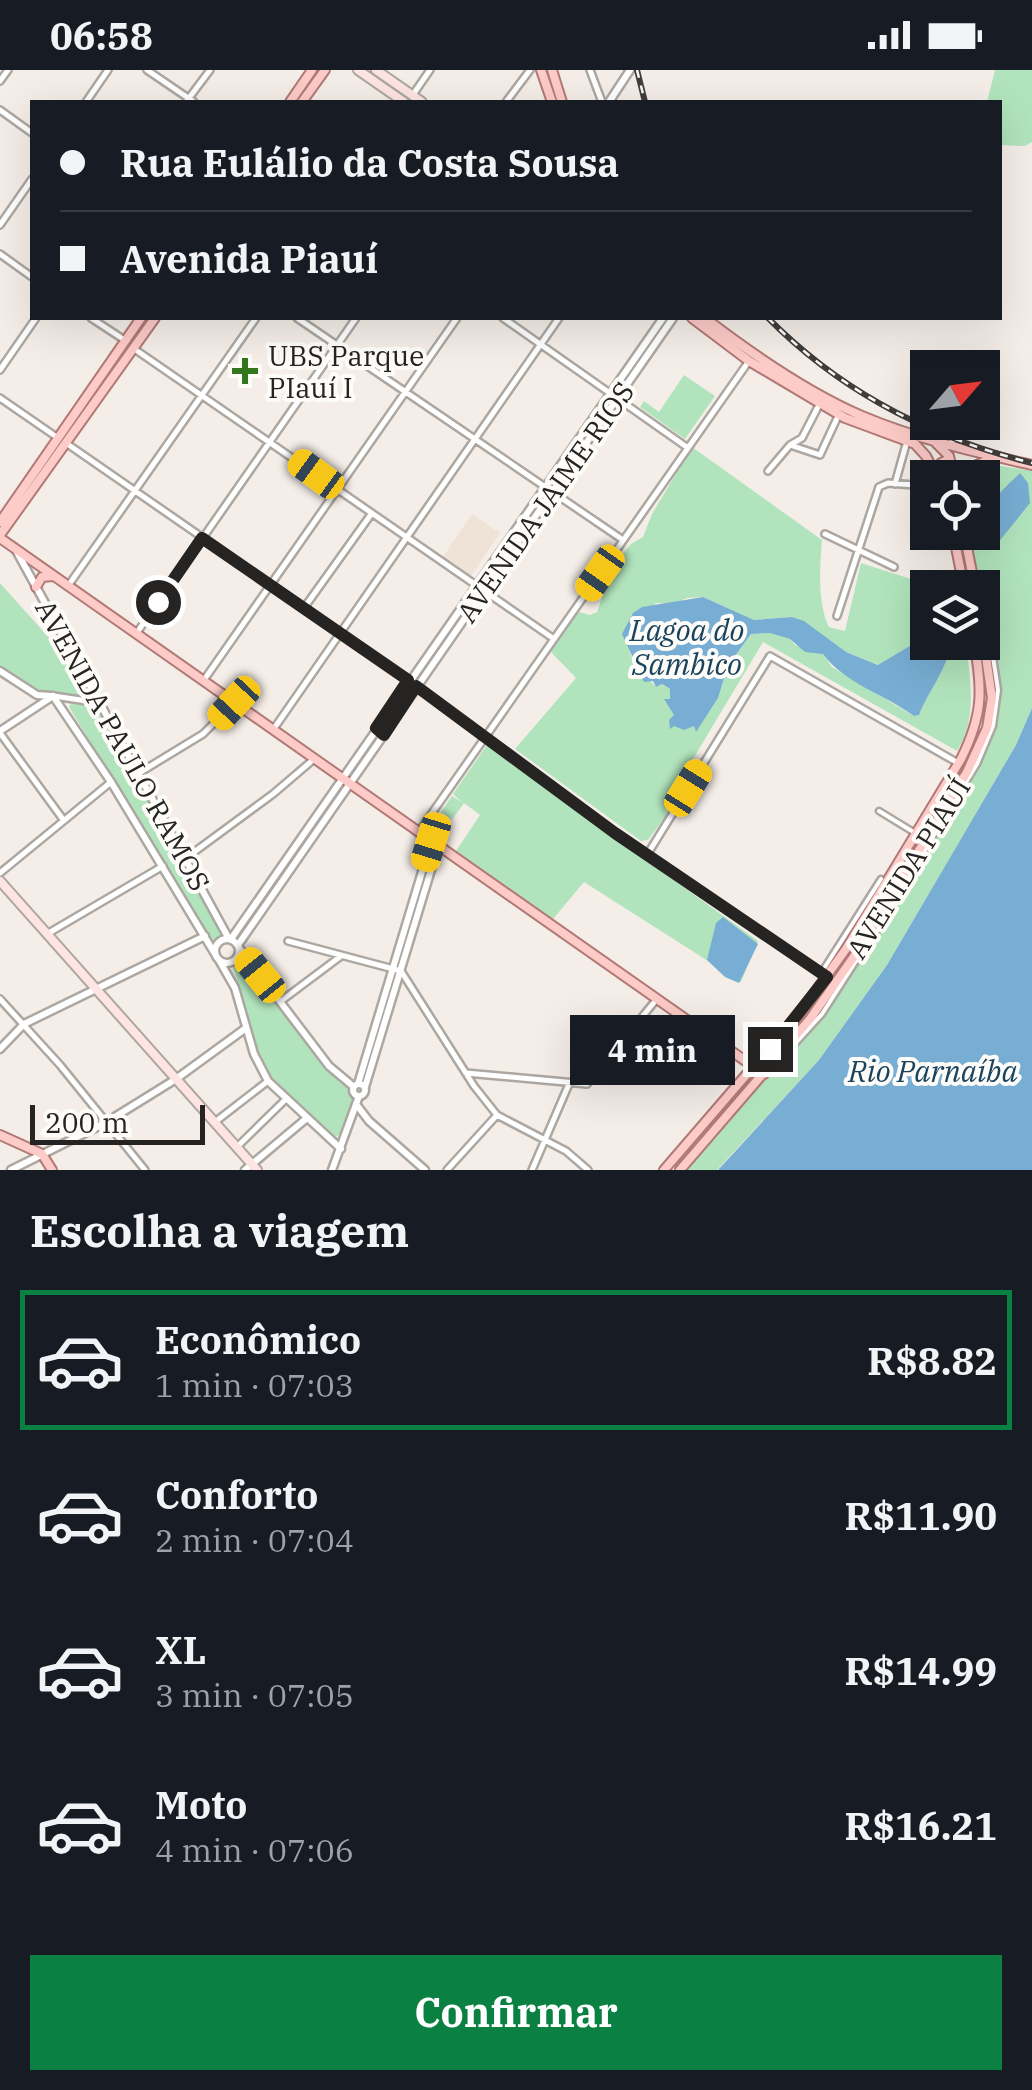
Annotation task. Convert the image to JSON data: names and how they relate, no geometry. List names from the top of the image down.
{
  "streets": {
    "main road": ["AVENIDA PIAUÍ"],
    "street": ["AVENIDA JAIME RIOS", "AVENIDA PAULO RAMOS"]
  },
  "crossings": [
    ["AVENIDA JAIME RIOS", "AVENIDA PAULO RAMOS"]
  ],
  "water": ["Lagoa do Sambico", "Rio Parnaíba"],
  "places": {
    "health": ["UBS Parque PIauí I"]
  },
  "scale_bar": "200 m",
  "north": "top right",
  "page": {
    "status": "06:58",
    "banner": ["Rua Eulálio da Costa Sousa", "Avenida Piauí"],
    "bubble": "4 min",
    "scale": "200 m",
    "heading": "Escolha a viagem",
    "list": [
      {
        "name": "Econômico",
        "note": "1 min · 07:03",
        "value": "R$8.82"
      },
      {
        "name": "Conforto",
        "note": "2 min · 07:04",
        "value": "R$11.90"
      },
      {
        "name": "XL",
        "note": "3 min · 07:05",
        "value": "R$14.99"
      },
      {
        "name": "Moto",
        "note": "4 min · 07:06",
        "value": "R$16.21"
      }
    ],
    "buttons": "Confirmar"
  }
}
